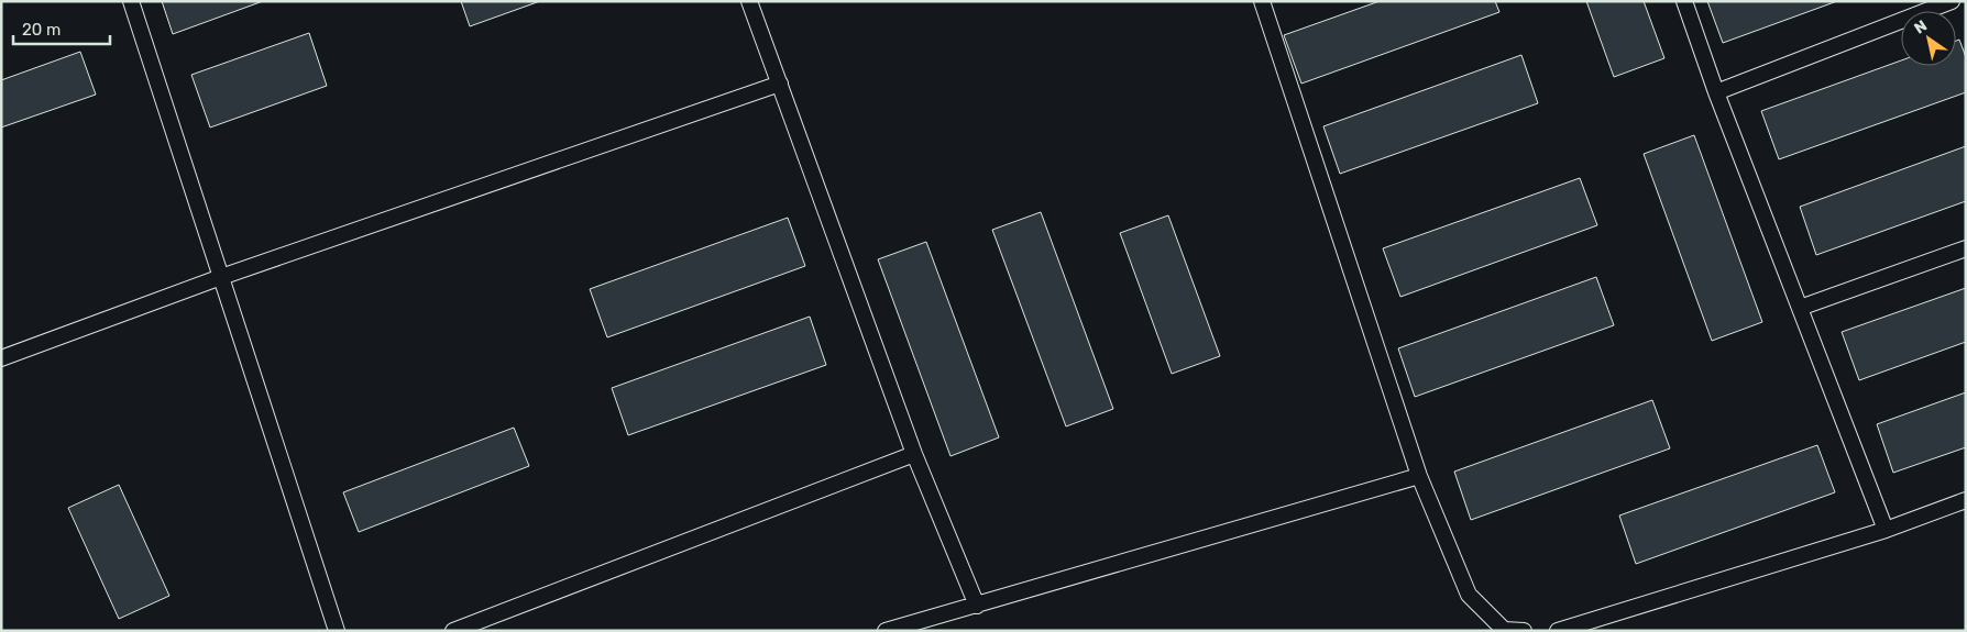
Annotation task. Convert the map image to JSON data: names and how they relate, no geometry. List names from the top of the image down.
{
  "scale_bar": "20 m",
  "north": "top left"
}
